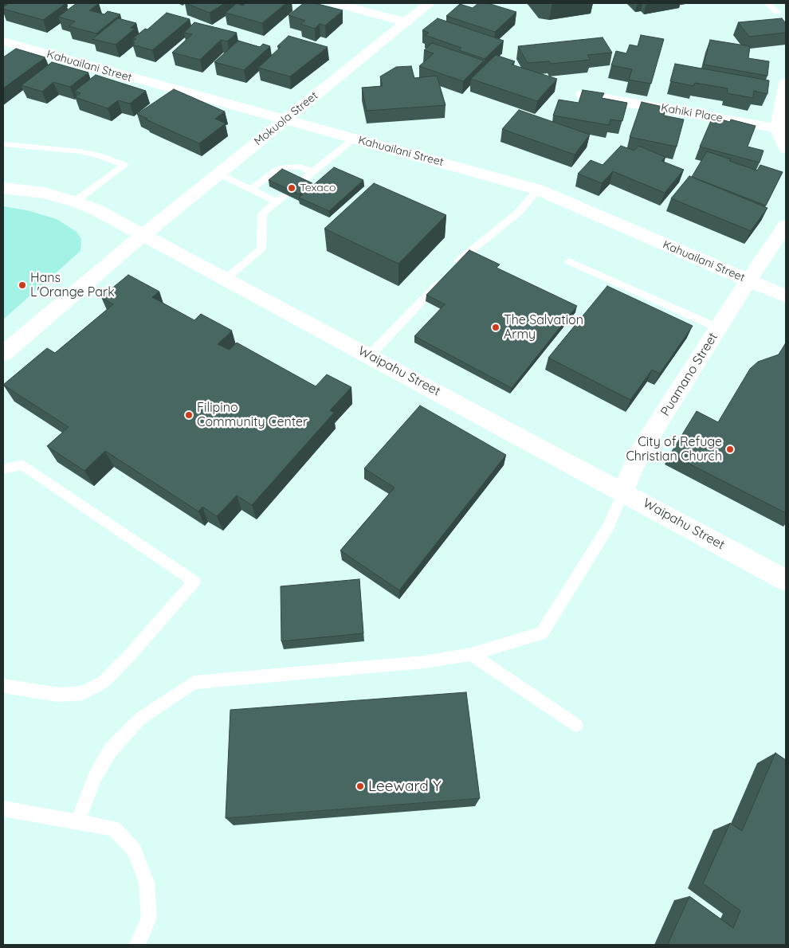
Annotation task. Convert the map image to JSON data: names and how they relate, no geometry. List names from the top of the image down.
{
  "streets": {
    "street": [
      "Kahuailani Street",
      "Kahiki Place",
      "Mokuola Street",
      "Waipahu Street",
      "Puamano Street"
    ]
  },
  "crossings": [
    ["Kahuailani Street", "Mokuola Street"],
    ["Kahuailani Street", "Puamano Street"],
    ["Mokuola Street", "Waipahu Street"],
    ["Waipahu Street", "Puamano Street"]
  ],
  "places": [
    "Texaco",
    "Hans L'Orange Park",
    "The Salvation Army",
    "Filipino Community Center",
    "City of Refuge Christian Church",
    "Leeward Y"
  ]
}
